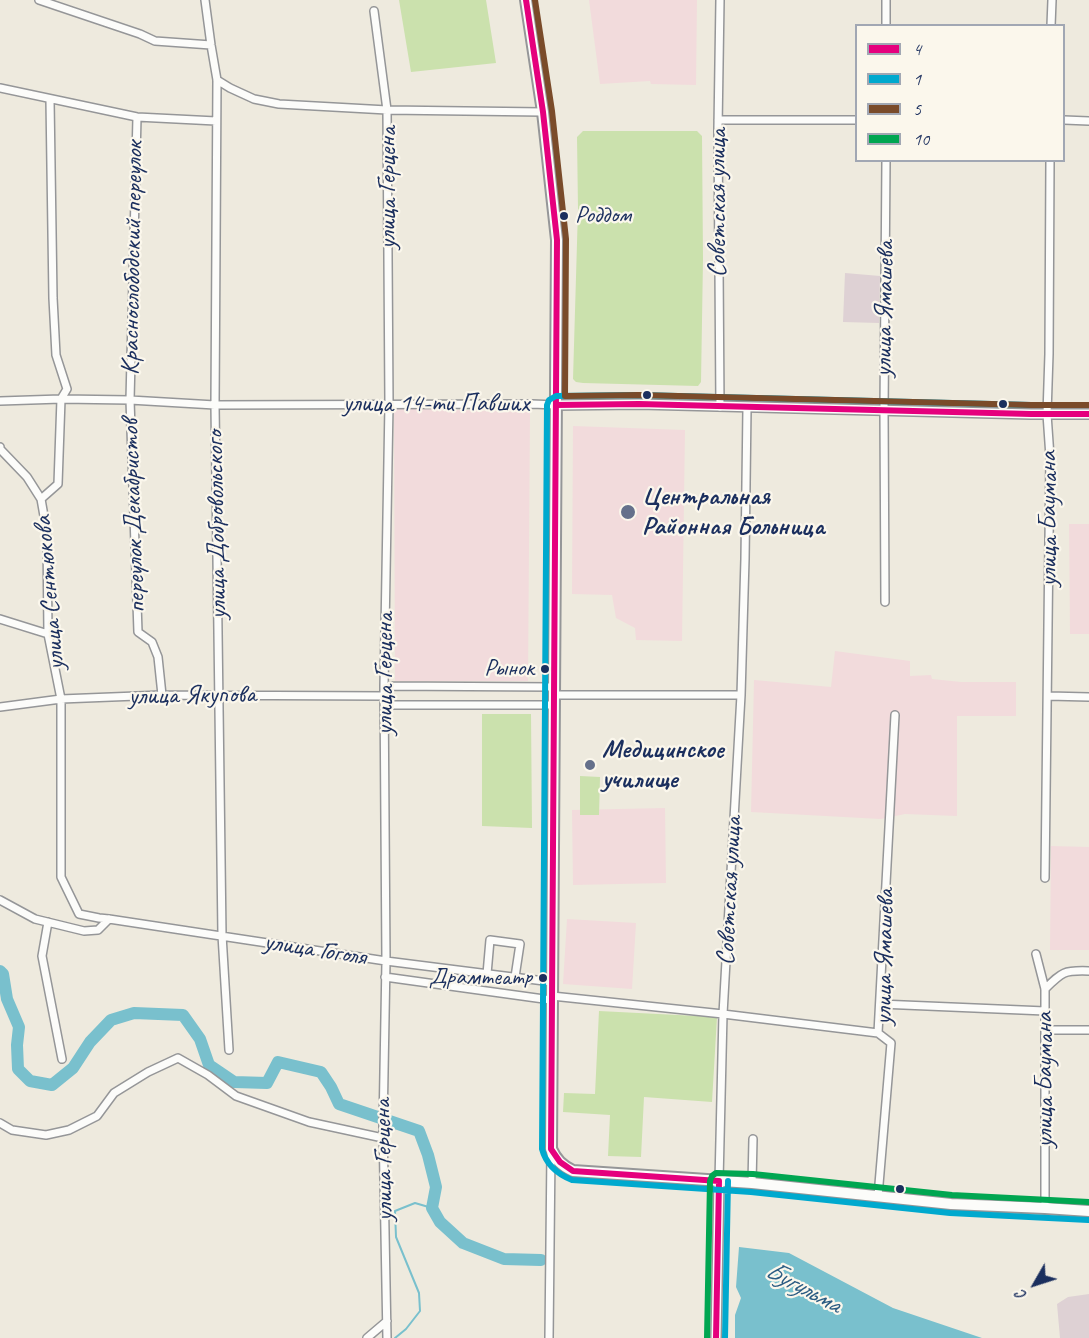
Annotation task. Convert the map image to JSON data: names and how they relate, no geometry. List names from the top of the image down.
{
  "streets": {
    "street": [
      "улица Герцена",
      "Советская улица",
      "Краснослободский переулок",
      "улица Ямашева",
      "улица 14-ти Павших",
      "переулок Декабристов",
      "улица Баумана",
      "улица Добровольского",
      "улица Сентюкова",
      "улица Якупова",
      "улица Гоголя"
    ]
  },
  "crossings": [
    ["улица Герцена", "улица 14-ти Павших"],
    ["улица Герцена", "улица Якупова"],
    ["улица Герцена", "улица Гоголя"],
    ["Советская улица", "улица 14-ти Павших"],
    ["Советская улица", "улица Гоголя"],
    ["Краснослободский переулок", "улица 14-ти Павших"],
    ["Краснослободский переулок", "переулок Декабристов"],
    ["улица Ямашева", "улица 14-ти Павших"],
    ["улица Ямашева", "улица Гоголя"],
    ["улица 14-ти Павших", "переулок Декабристов"],
    ["улица 14-ти Павших", "улица Баумана"],
    ["улица 14-ти Павших", "улица Добровольского"],
    ["улица 14-ти Павших", "улица Сентюкова"],
    ["переулок Декабристов", "улица Якупова"],
    ["улица Добровольского", "улица Якупова"],
    ["улица Добровольского", "улица Гоголя"],
    ["улица Сентюкова", "улица Якупова"],
    ["улица Сентюкова", "улица Гоголя"]
  ],
  "water": ["Бугульма"],
  "places": [
    "Роддом",
    "Центральная Районная Больница",
    "Рынок",
    "Медицинское училище",
    "Драмтеатр"
  ],
  "lines": [
    "transit line 4",
    "transit line 5",
    "transit line 1",
    "transit line 10"
  ],
  "legend": [
    "4",
    "1",
    "5",
    "10"
  ],
  "north": "bottom left"
}
